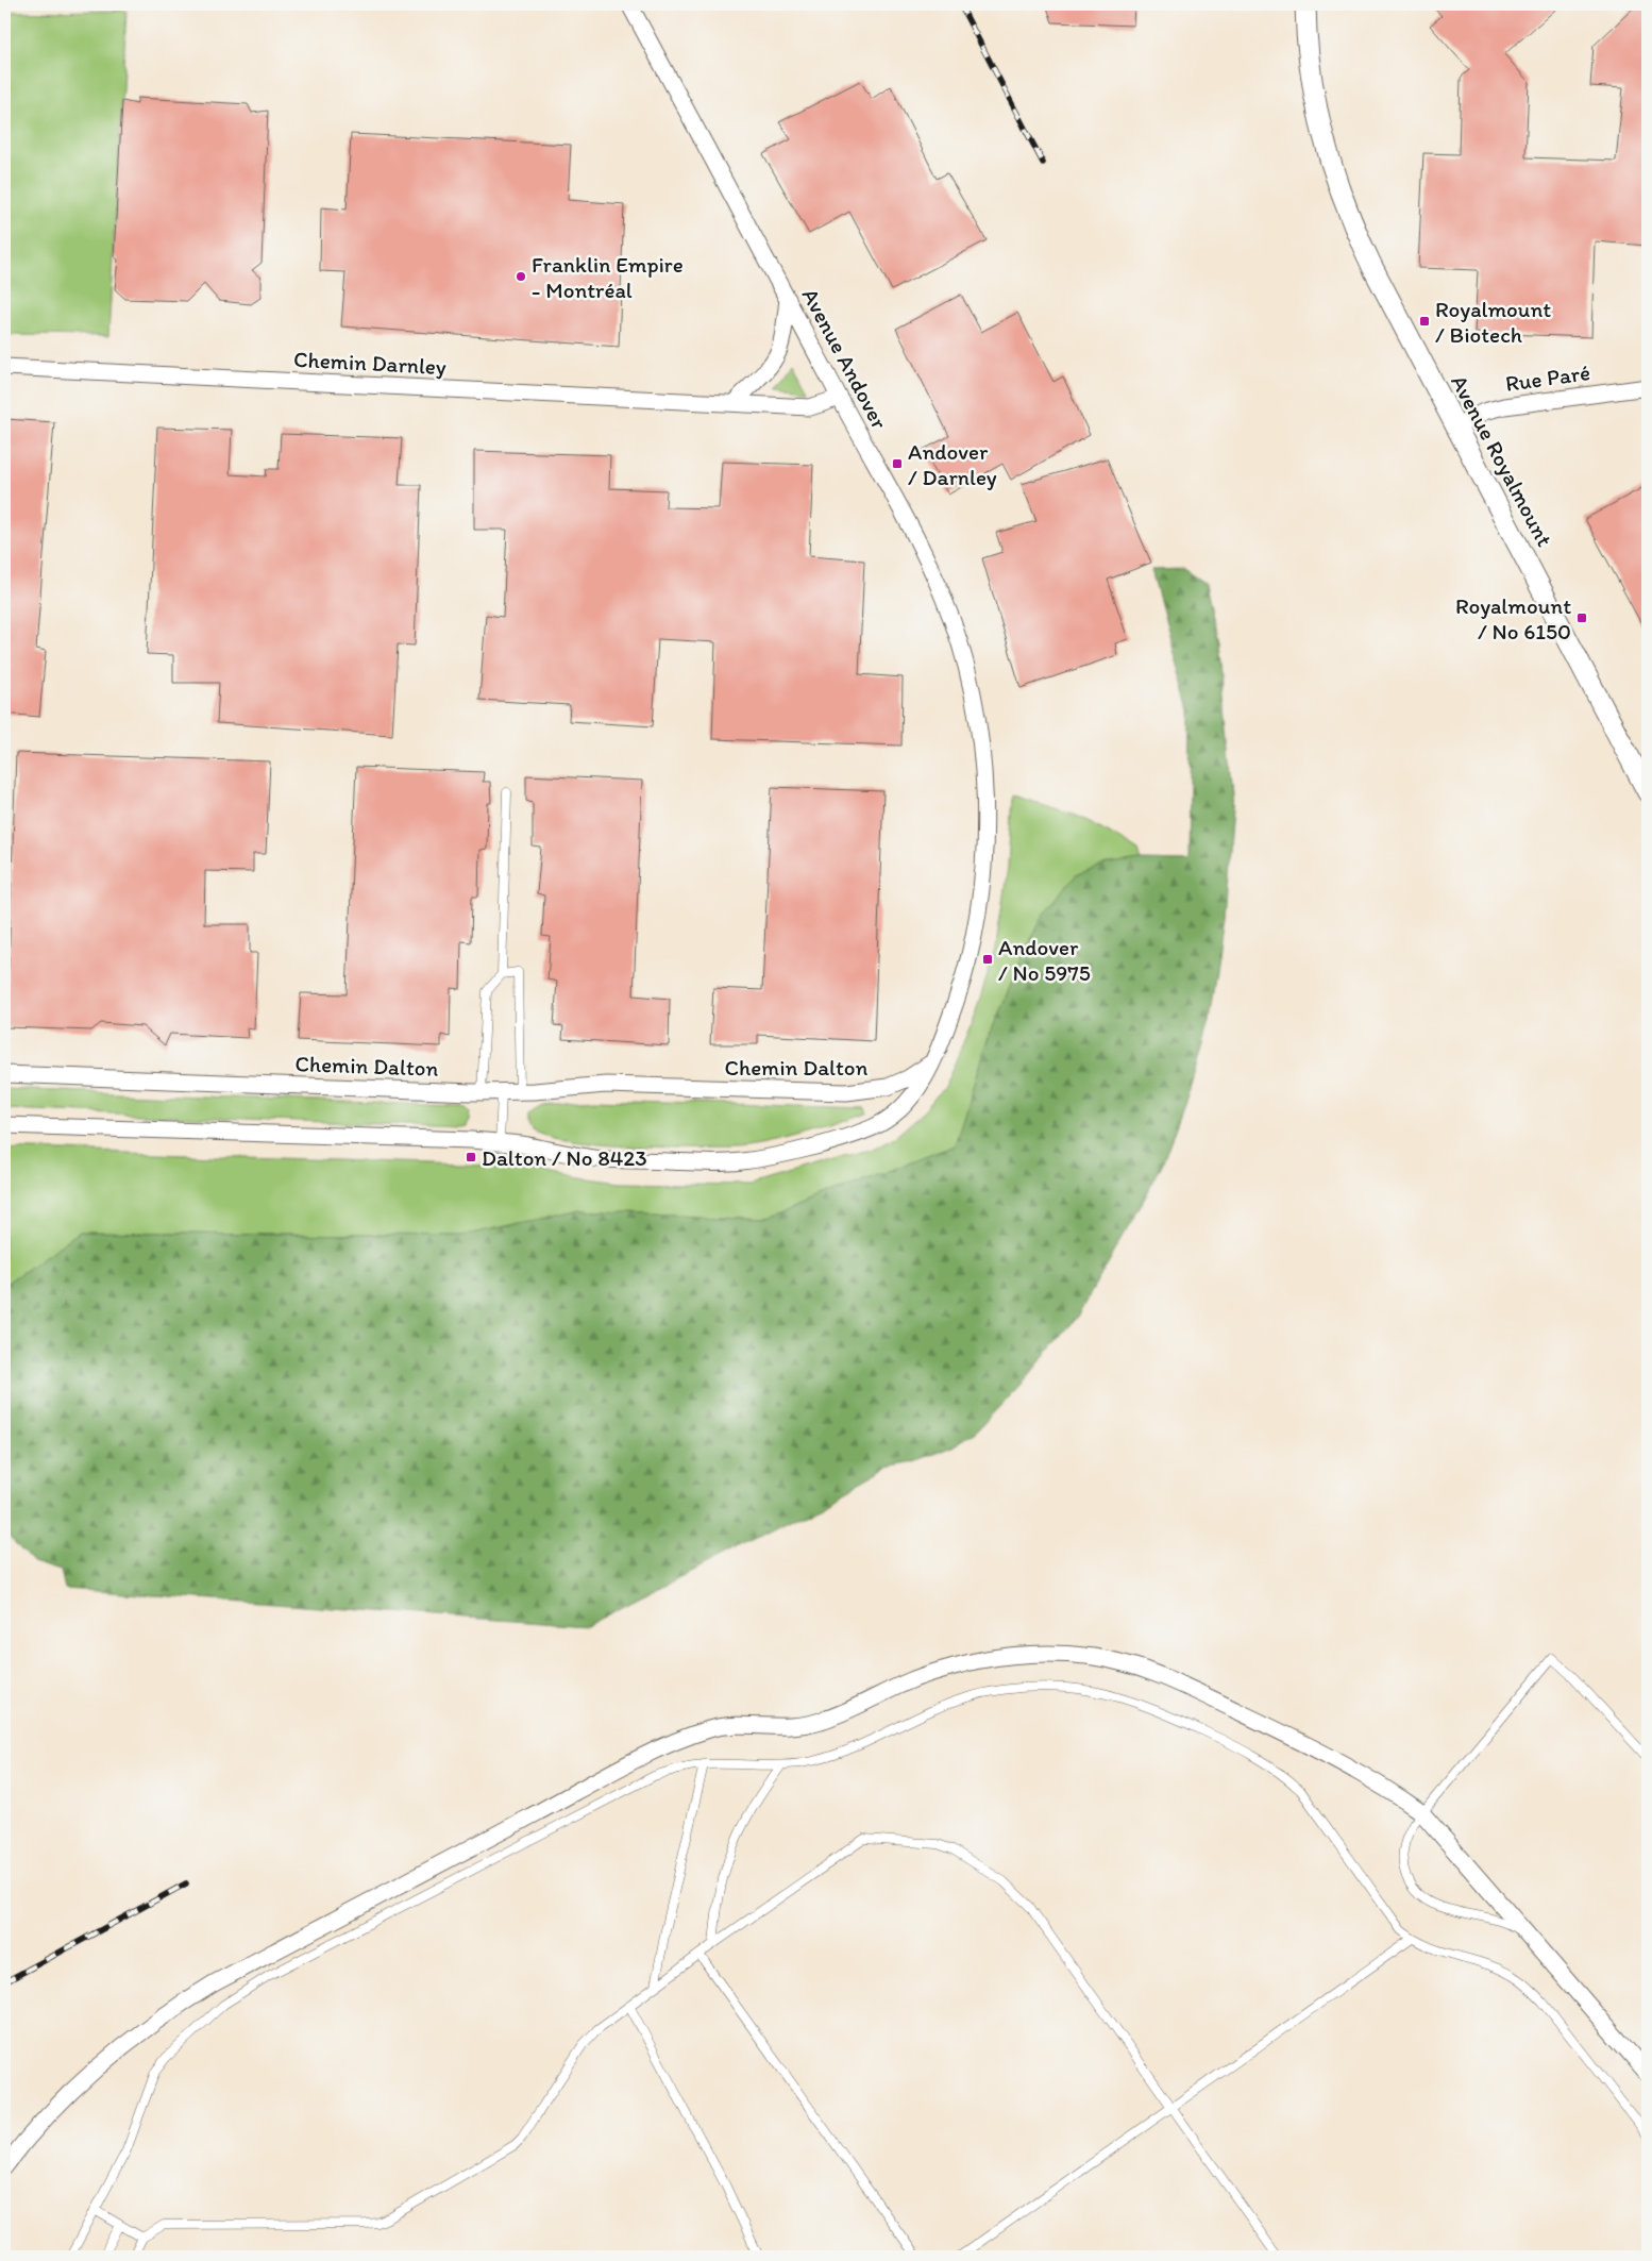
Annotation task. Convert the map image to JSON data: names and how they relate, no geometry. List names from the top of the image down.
{
  "streets": {
    "street": [
      "Avenue Andover",
      "Chemin Darnley",
      "Rue Paré",
      "Avenue Royalmount",
      "Chemin Dalton"
    ]
  },
  "crossings": [
    ["Avenue Andover", "Chemin Darnley"],
    ["Avenue Andover", "Chemin Dalton"],
    ["Rue Paré", "Avenue Royalmount"]
  ],
  "places": {
    "other": ["Franklin Empire - Montréal"],
    "transit": [
      "Royalmount / Biotech",
      "Andover / Darnley",
      "Royalmount / No 6150",
      "Andover / No 5975",
      "Dalton / No 8423"
    ]
  }
}
